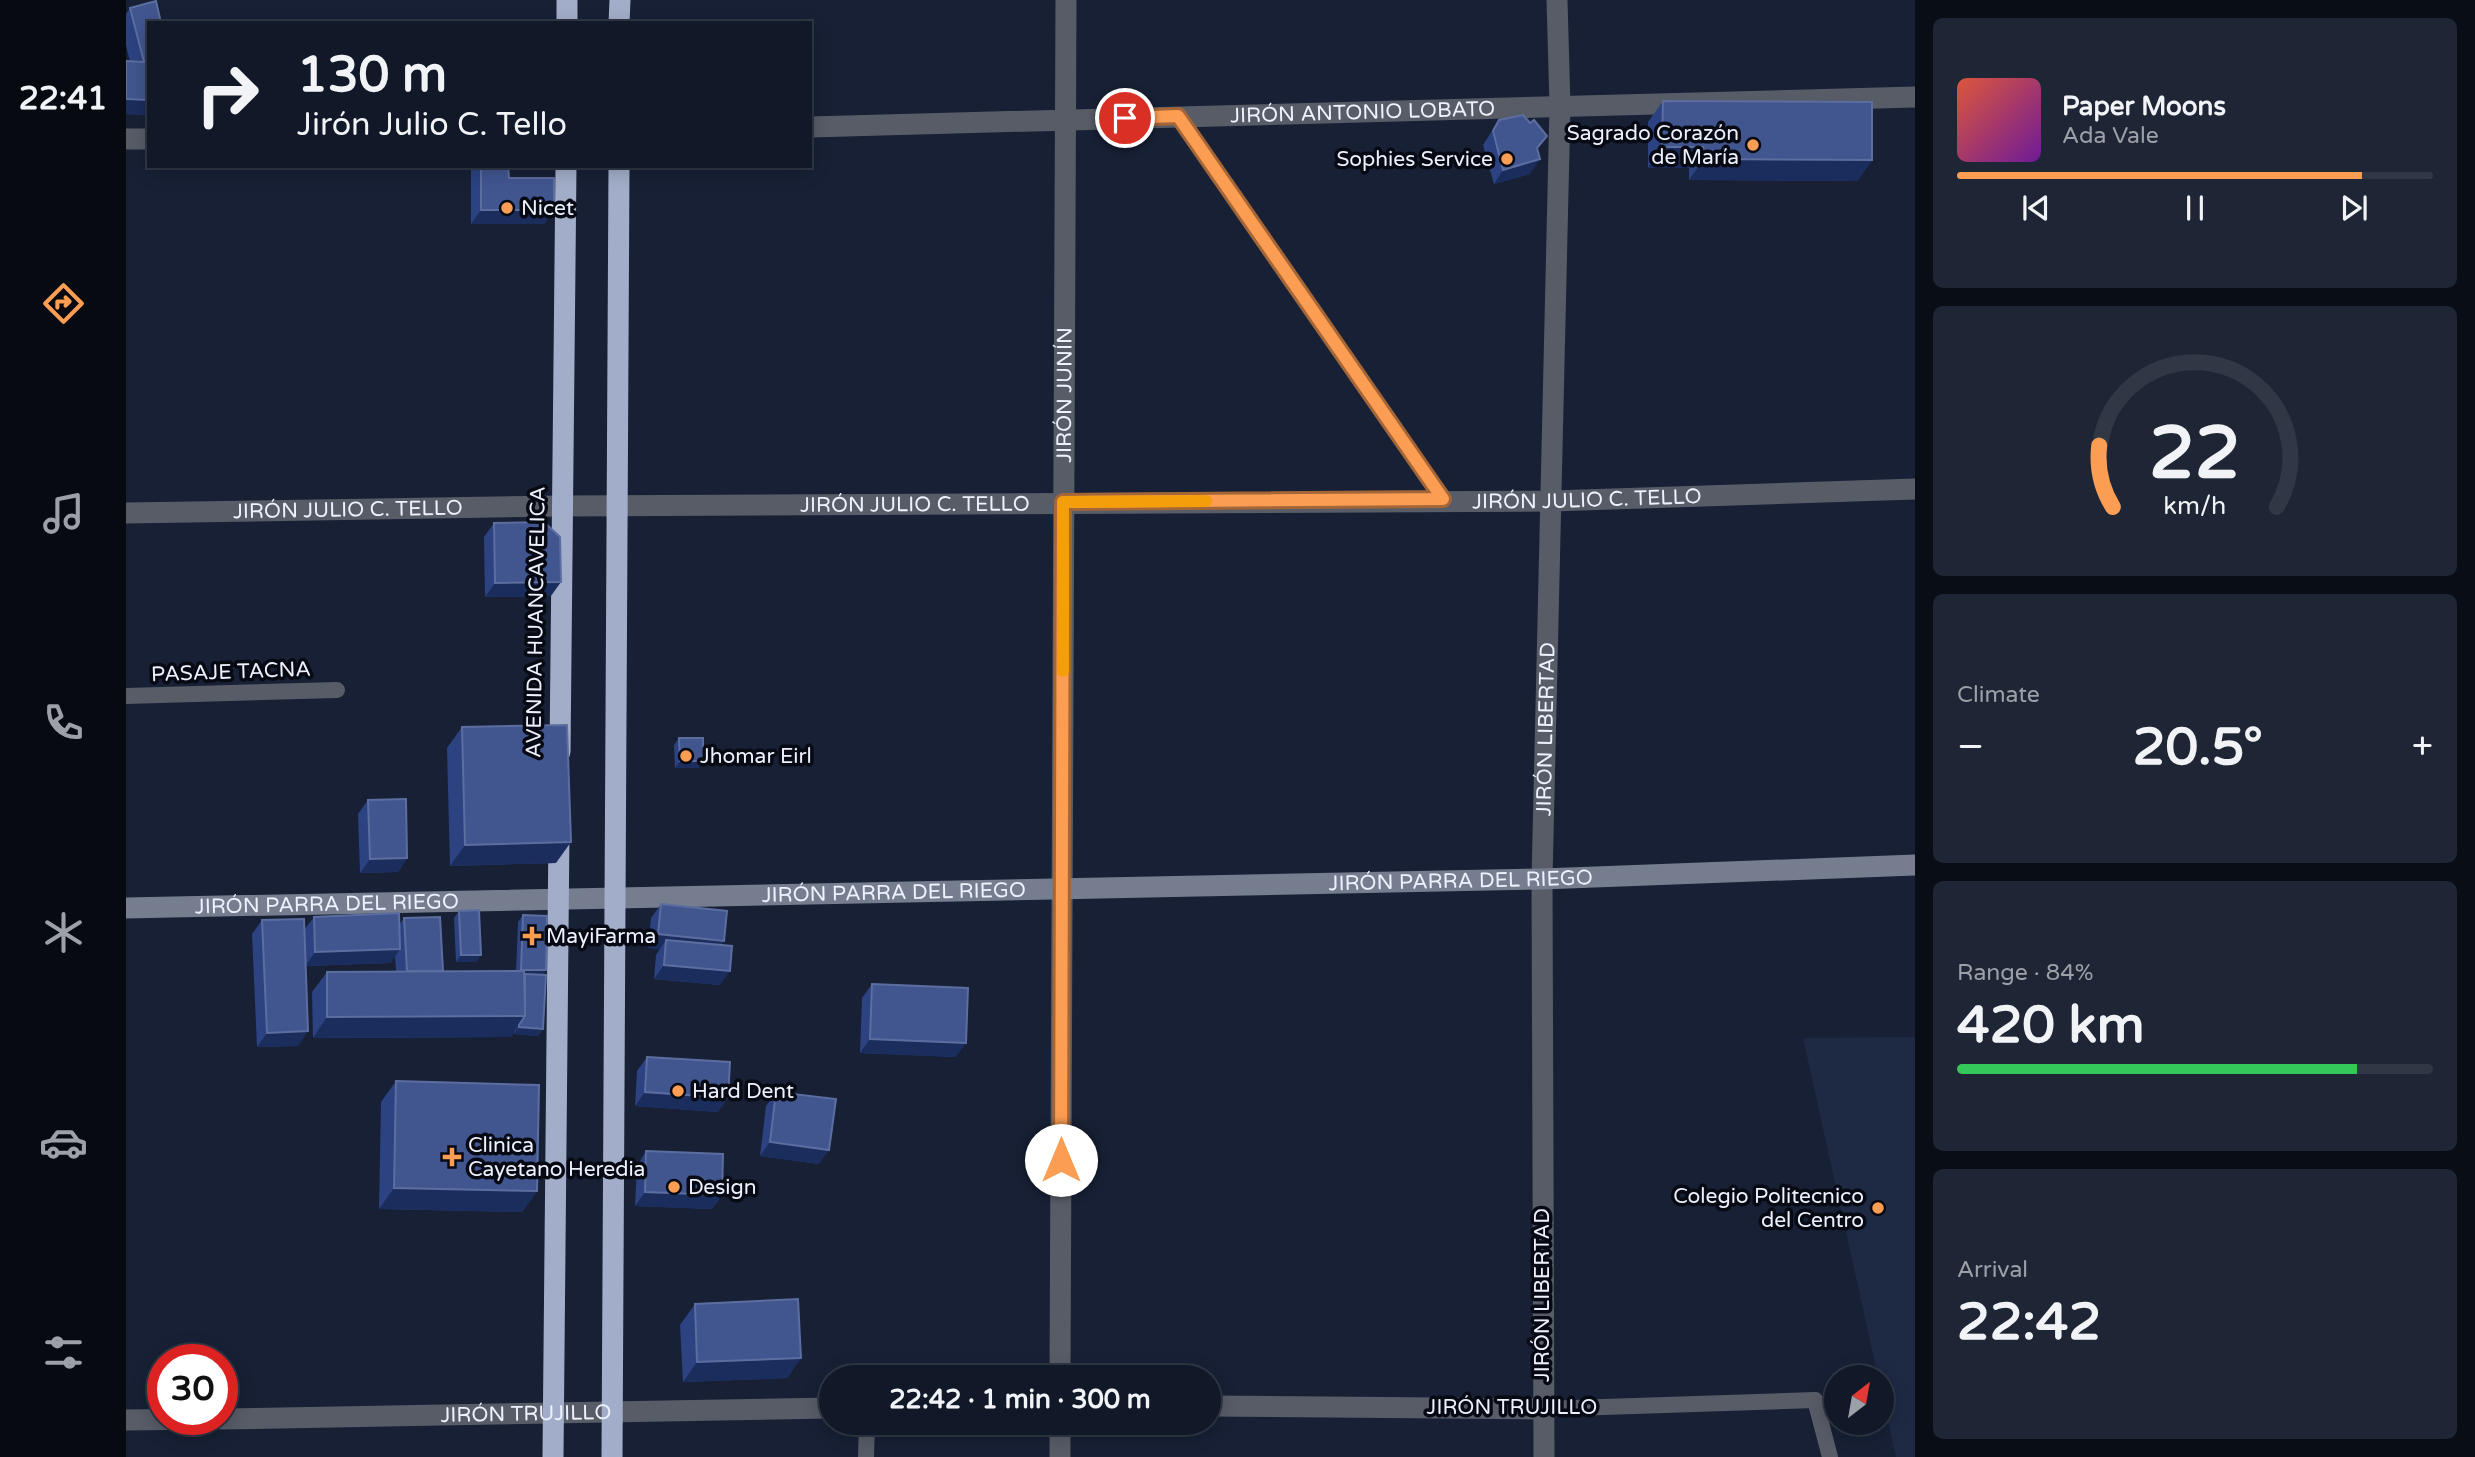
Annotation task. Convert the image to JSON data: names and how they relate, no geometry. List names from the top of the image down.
{
  "streets": {
    "highway": ["AVENIDA HUANCAVELICA"],
    "street": [
      "JIRÓN ANTONIO LOBATO",
      "JIRÓN JUNÍN",
      "JIRÓN JULIO C. TELLO",
      "JIRÓN LIBERTAD",
      "JIRÓN PARRA DEL RIEGO",
      "JIRÓN TRUJILLO"
    ],
    "lane": ["PASAJE TACNA"]
  },
  "crossings": [
    ["JIRÓN ANTONIO LOBATO", "JIRÓN JUNÍN"],
    ["JIRÓN ANTONIO LOBATO", "JIRÓN LIBERTAD"],
    ["JIRÓN JUNÍN", "JIRÓN JULIO C. TELLO"],
    ["JIRÓN JUNÍN", "JIRÓN PARRA DEL RIEGO"],
    ["JIRÓN JULIO C. TELLO", "AVENIDA HUANCAVELICA"],
    ["JIRÓN JULIO C. TELLO", "JIRÓN LIBERTAD"],
    ["JIRÓN LIBERTAD", "JIRÓN PARRA DEL RIEGO"],
    ["JIRÓN LIBERTAD", "JIRÓN TRUJILLO"]
  ],
  "places": {
    "other": [
      "Sagrado Corazón de María",
      "Sophies Service",
      "Nicet",
      "Jhomar Eirl",
      "Hard Dent",
      "Design",
      "Colegio Politecnico del Centro"
    ],
    "health": ["MayiFarma", "Clinica Cayetano Heredia"]
  },
  "north": "top right",
  "page": {
    "tabs": "22:41",
    "turn": ["130 m", "Jirón Julio C. Tello"],
    "song": ["Paper Moons", "Ada Vale"],
    "tile": [
      "Climate",
      ["Range · 84%", "420 km"],
      ["Arrival", "22:42"]
    ],
    "heat": ["−", "20.5°", "+"],
    "limit": "30",
    "trip": "22:42 · 1 min · 300 m",
    "gauge": ["22", "km/h"]
  }
}
